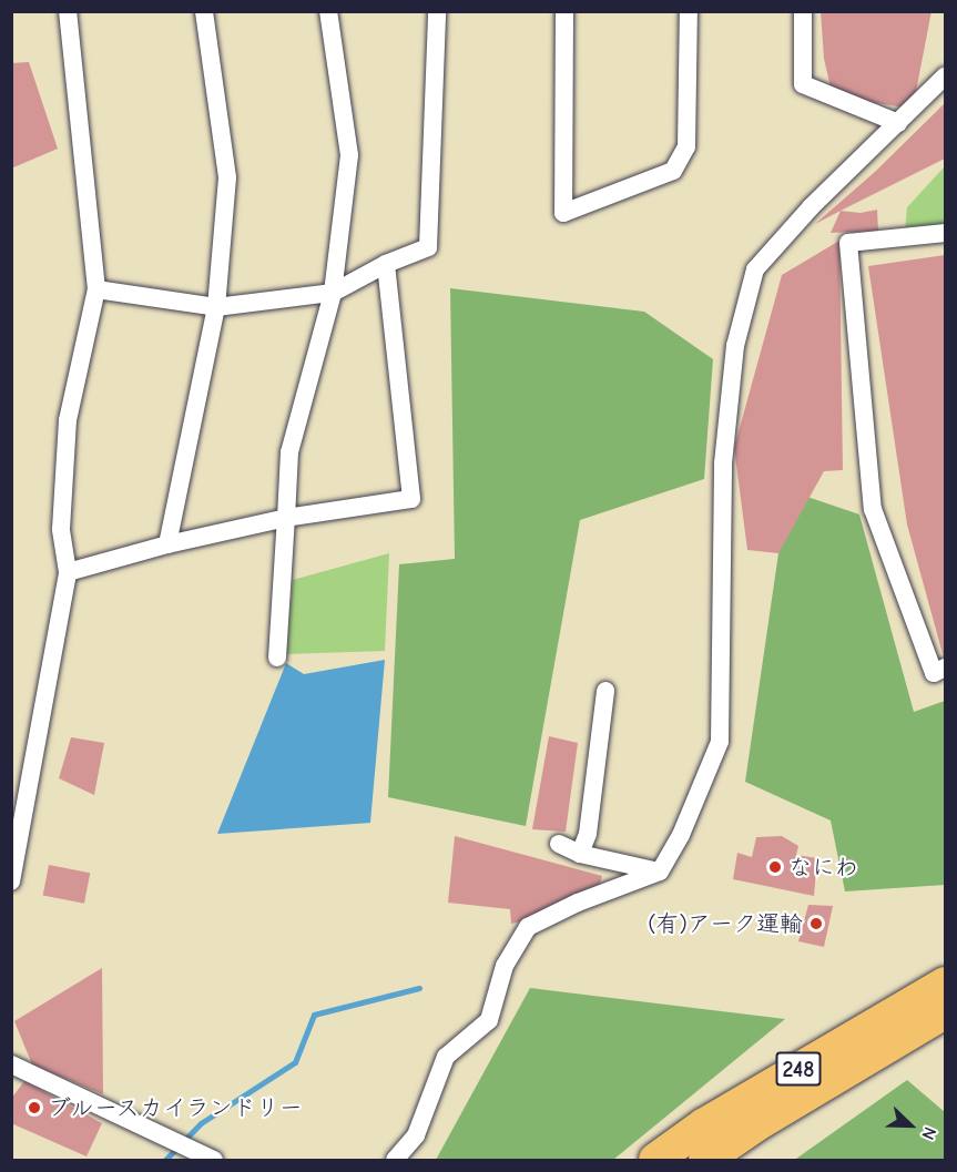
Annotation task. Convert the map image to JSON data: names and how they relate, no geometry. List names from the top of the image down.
{
  "streets": {
    "highway": ["248"]
  },
  "places": ["なにわ", "(有)アーク運輸", "ブルースカイランドリー"],
  "north": "bottom right"
}
